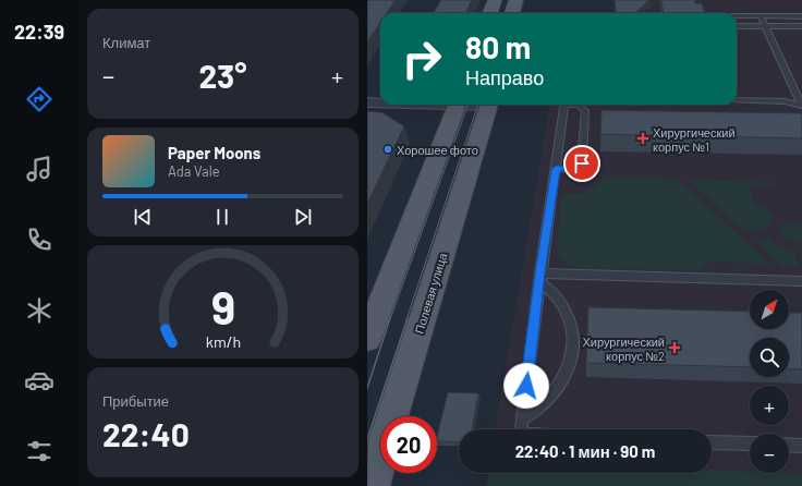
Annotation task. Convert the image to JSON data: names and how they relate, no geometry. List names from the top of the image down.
{
  "streets": {
    "main road": ["Полевая улица"]
  },
  "places": {
    "health": ["Хирургический корпус №1", "Хирургический корпус №2"],
    "other": ["Хорошее фото"]
  },
  "north": "top right",
  "page": {
    "tabs": "22:39",
    "tile": [
      "Климат",
      ["Прибытие", "22:40"]
    ],
    "turn": ["80 m", "Направо"],
    "heat": ["−", "23°", "+"],
    "song": ["Paper Moons", "Ada Vale"],
    "map_buttons": ["+", "−"],
    "limit": "20",
    "trip": "22:40 · 1 мин · 90 m",
    "gauge": ["9", "km/h"]
  }
}
